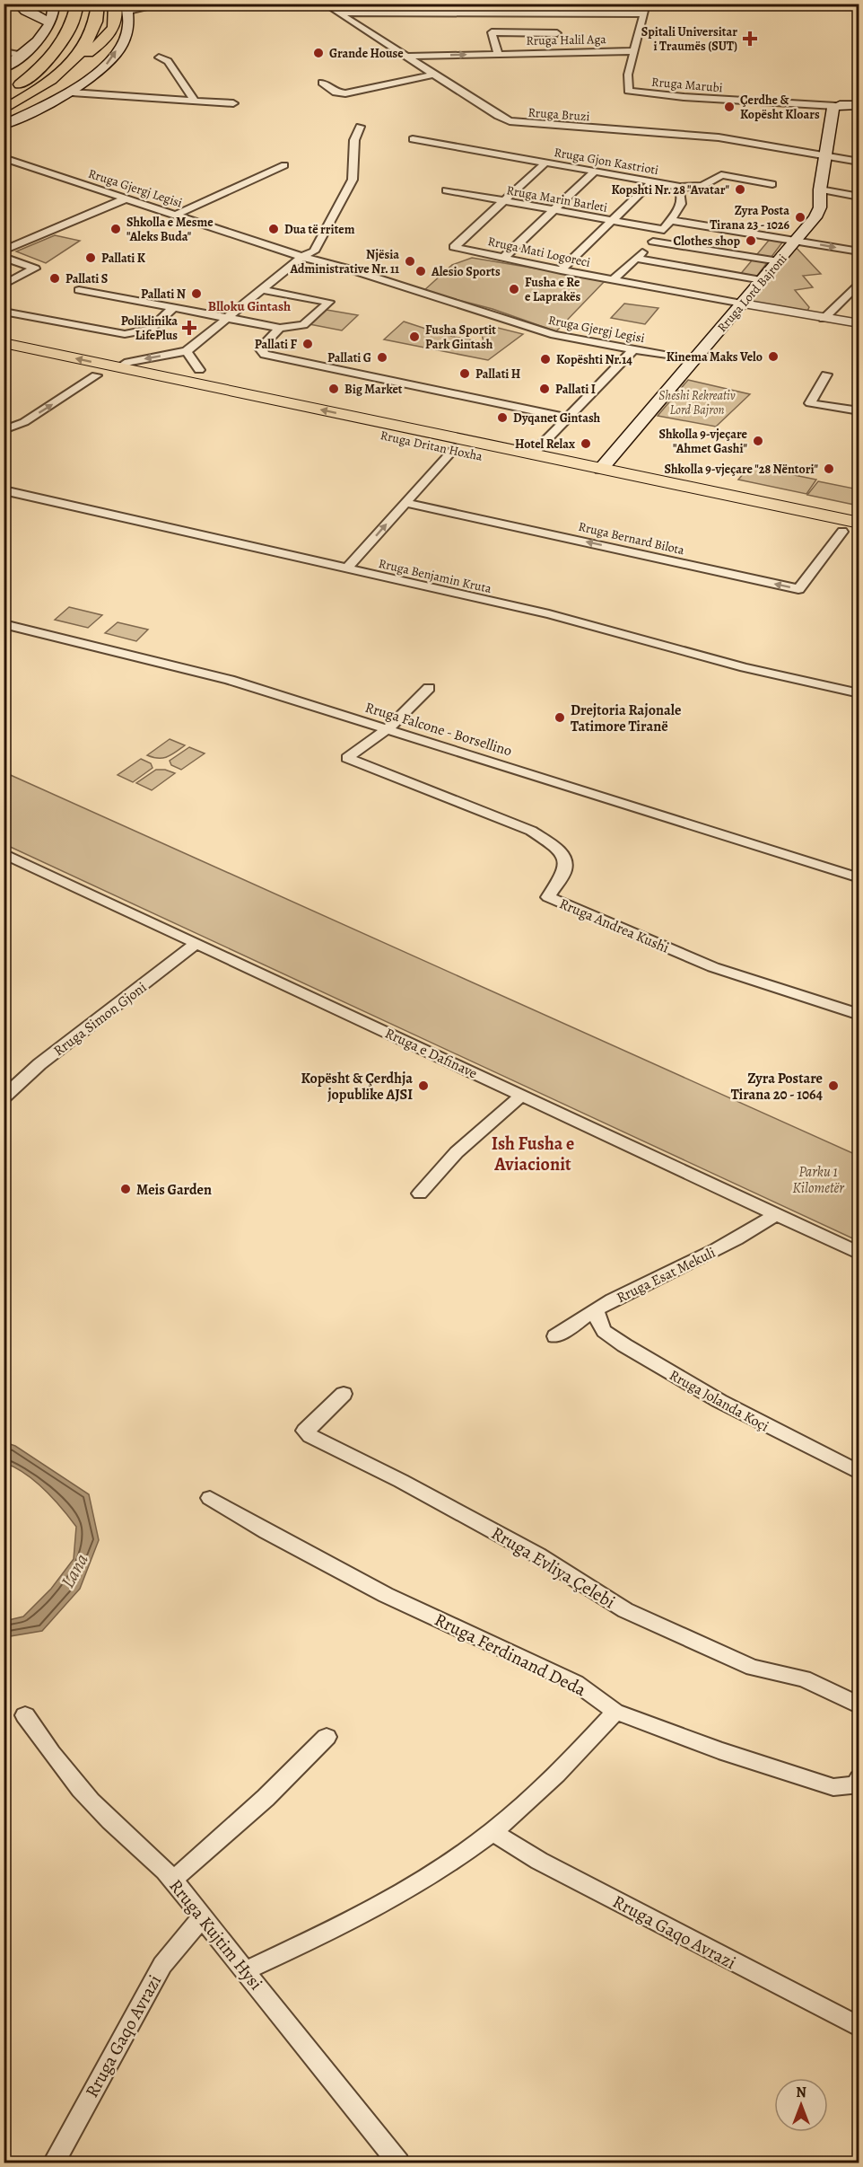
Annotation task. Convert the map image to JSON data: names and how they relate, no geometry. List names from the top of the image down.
{
  "streets": {
    "main road": ["Rruga Lord Bajroni", "Rruga Dritan Hoxha"],
    "street": [
      "Rruga Halil Aga",
      "Rruga Marubi",
      "Rruga Bruzi",
      "Rruga Gjon Kastrioti",
      "Rruga Gjergj Legisi",
      "Rruga Marin Barleti",
      "Rruga Mati Logoreci",
      "Rruga Bernard Bilota",
      "Rruga Benjamin Kruta",
      "Rruga Falcone - Borsellino",
      "Rruga Andrea Kushi",
      "Rruga Simon Gjoni",
      "Rruga e Dafinave",
      "Rruga Esat Mekuli",
      "Rruga Jolanda Koçi",
      "Rruga Evliya Çelebi",
      "Rruga Ferdinand Deda",
      "Rruga Gaqo Avrazi",
      "Rruga Kujtim Hysi"
    ]
  },
  "crossings": [
    ["Rruga Halil Aga", "Rruga Marubi"],
    ["Rruga Halil Aga", "Rruga Bruzi"],
    ["Rruga Marubi", "Rruga Lord Bajroni"],
    ["Rruga Bruzi", "Rruga Lord Bajroni"],
    ["Rruga Gjon Kastrioti", "Rruga Mati Logoreci"],
    ["Rruga Gjergj Legisi", "Rruga Lord Bajroni"],
    ["Rruga Marin Barleti", "Rruga Mati Logoreci"],
    ["Rruga Mati Logoreci", "Rruga Lord Bajroni"],
    ["Rruga Lord Bajroni", "Rruga Dritan Hoxha"],
    ["Rruga Dritan Hoxha", "Rruga Bernard Bilota"],
    ["Rruga Falcone - Borsellino", "Rruga Andrea Kushi"],
    ["Rruga Simon Gjoni", "Rruga e Dafinave"],
    ["Rruga e Dafinave", "Rruga Esat Mekuli"],
    ["Rruga Esat Mekuli", "Rruga Jolanda Koçi"],
    ["Rruga Gaqo Avrazi", "Rruga Kujtim Hysi"]
  ],
  "one_way": ["Rruga Bernard Bilota"],
  "districts": ["Blloku Gintash", "Ish Fusha e Aviacionit"],
  "water": ["Lana"],
  "parks": ["Sheshi Rekreativ Lord Bajron", "Parku 1 Kilometër"],
  "places": {
    "health": ["Spitali Universitar i Traumës (SUT)", "Poliklinika LifePlus"],
    "other": [
      "Grande House",
      "Çerdhe & Kopësht Kloars",
      "Kopshti Nr. 28 \"Avatar\"",
      "Zyra Posta Tirana 23 - 1026",
      "Shkolla e Mesme \"Aleks Buda\"",
      "Dua të rritem",
      "Clothes shop",
      "Pallati K",
      "Njësia Administrative Nr. 11",
      "Alesio Sports",
      "Pallati S",
      "Fusha e Re e Laprakës",
      "Pallati N",
      "Fusha Sportit Park Gintash",
      "Pallati F",
      "Kinema Maks Velo",
      "Pallati G",
      "Kopështi Nr.14",
      "Pallati H",
      "Big Market",
      "Pallati I",
      "Dyqanet Gintash",
      "Shkolla 9-vjeçare \"Ahmet Gashi\"",
      "Hotel Relax",
      "Shkolla 9-vjeçare \"28 Nëntori\"",
      "Drejtoria Rajonale Tatimore Tiranë",
      "Kopësht & Çerdhja jopublike AJSI",
      "Zyra Postare Tirana 20 - 1064",
      "Meis Garden"
    ]
  },
  "north": "top"
}
